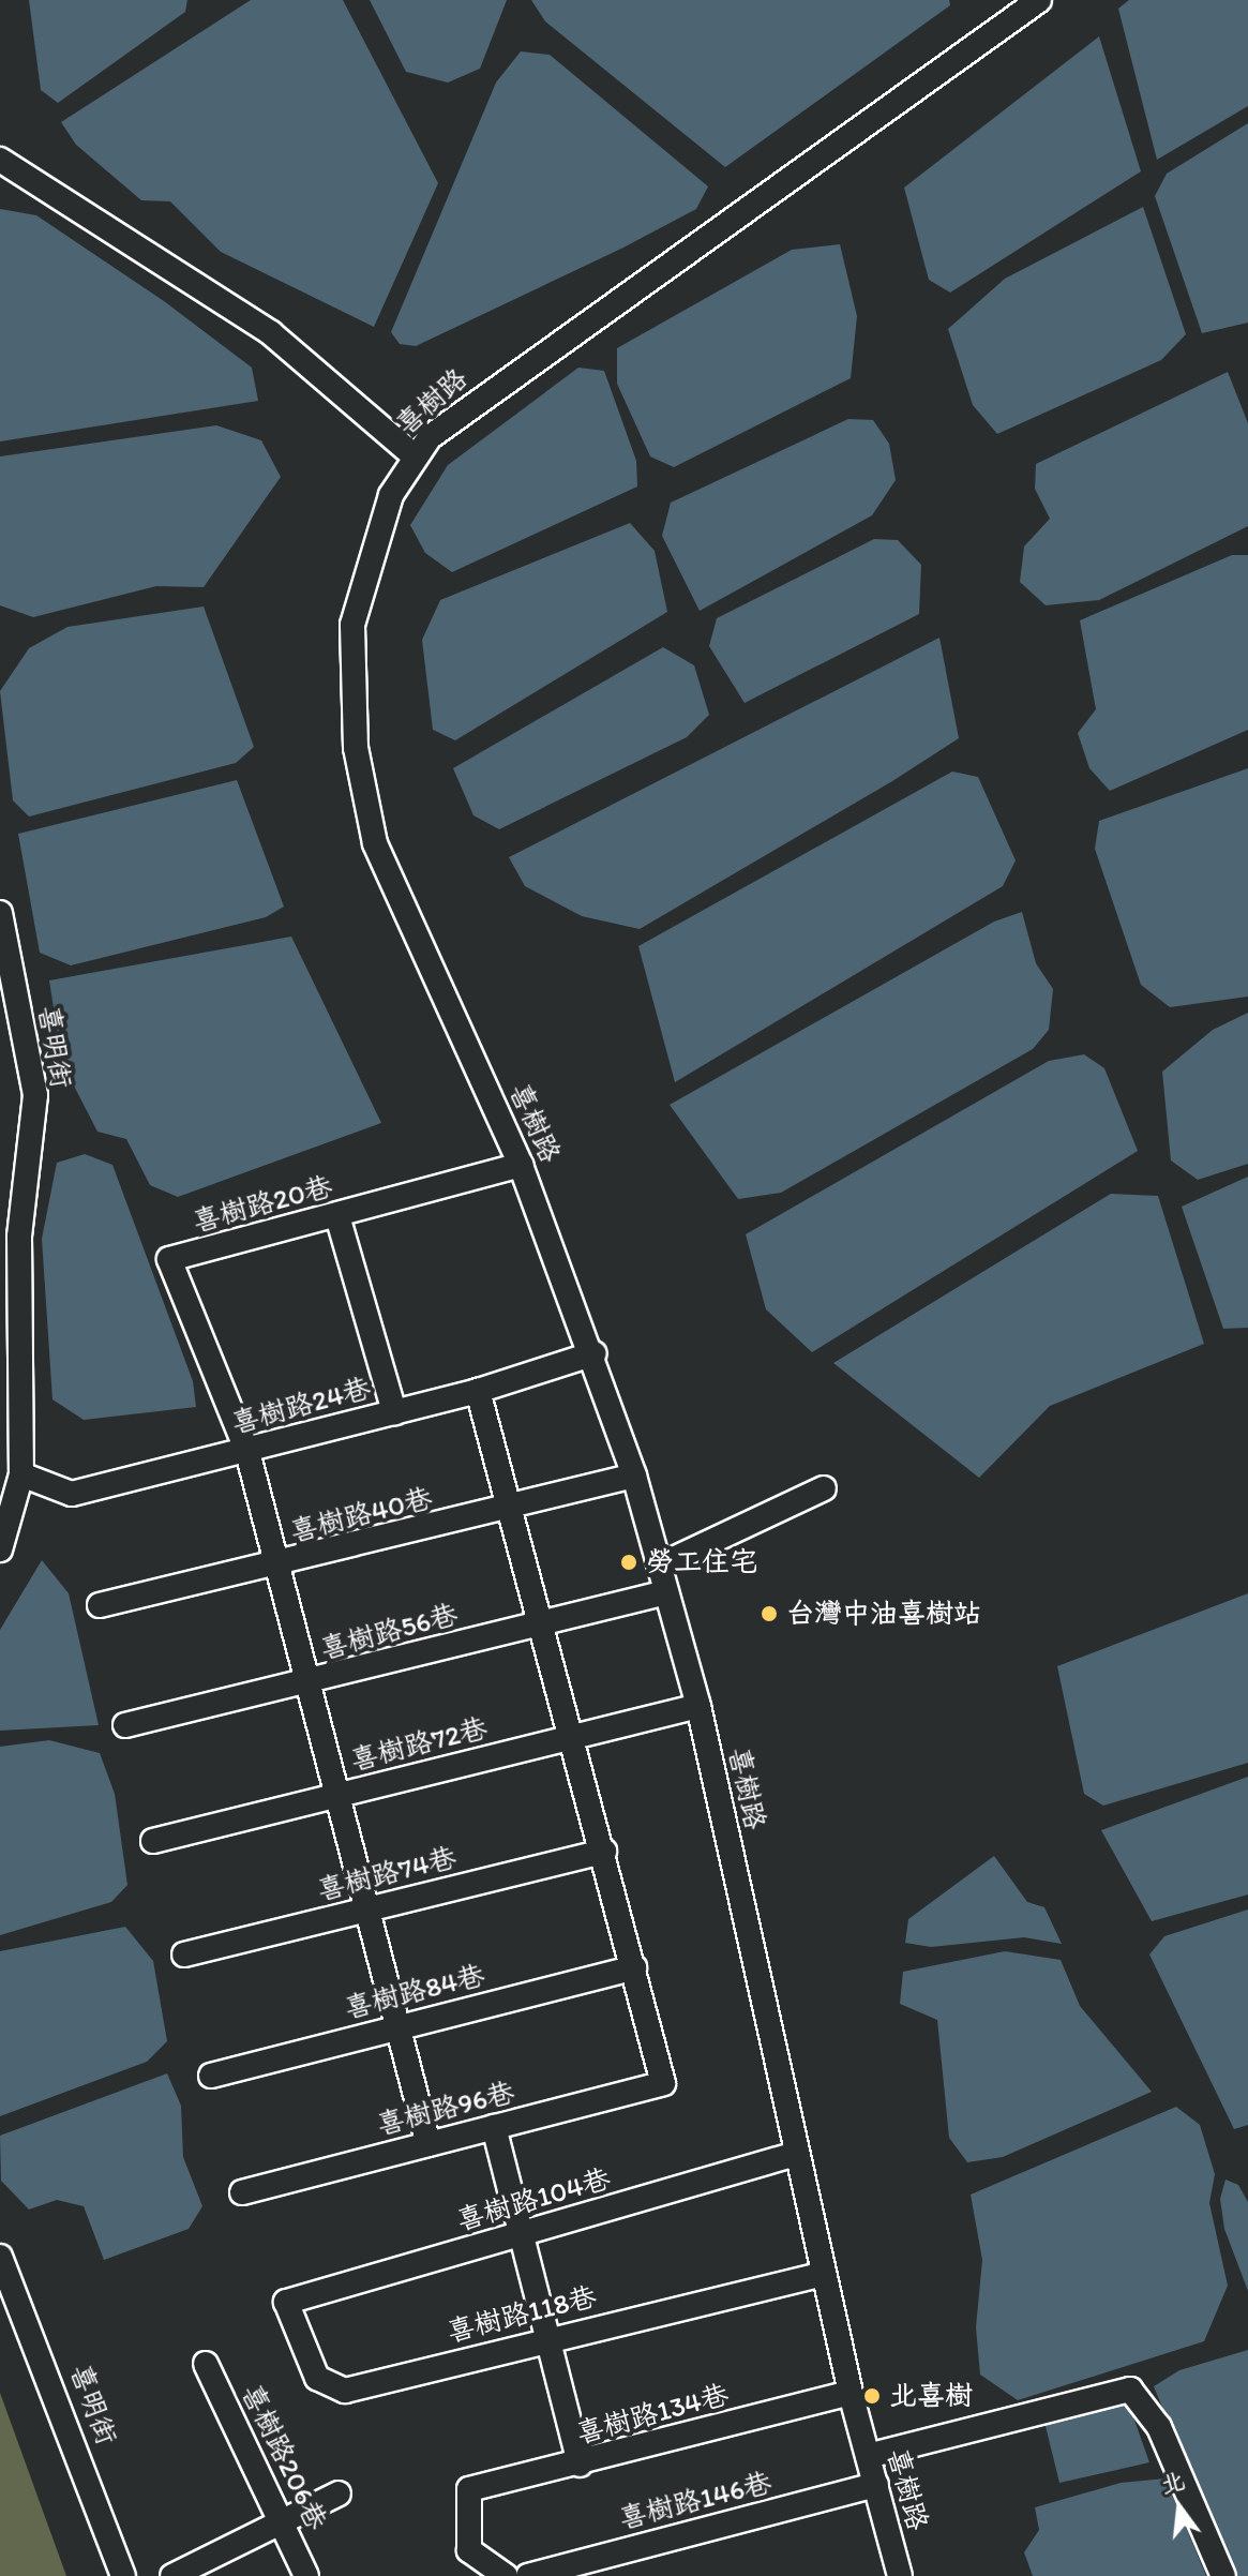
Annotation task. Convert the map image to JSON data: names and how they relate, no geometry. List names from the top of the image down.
{
  "streets": {
    "street": [
      "喜樹路",
      "喜明街",
      "喜樹路20巷",
      "喜樹路24巷",
      "喜樹路40巷",
      "喜樹路56巷",
      "喜樹路72巷",
      "喜樹路74巷",
      "喜樹路84巷",
      "喜樹路96巷",
      "喜樹路104巷",
      "喜樹路118巷",
      "喜樹路134巷",
      "喜樹路206巷",
      "喜樹路146巷"
    ]
  },
  "crossings": [
    ["喜樹路", "喜樹路20巷"],
    ["喜樹路", "喜樹路24巷"],
    ["喜樹路", "喜樹路40巷"],
    ["喜樹路", "喜樹路56巷"],
    ["喜樹路", "喜樹路72巷"],
    ["喜樹路", "喜樹路104巷"],
    ["喜樹路", "喜樹路118巷"],
    ["喜樹路", "喜樹路134巷"],
    ["喜樹路", "喜樹路146巷"],
    ["喜明街", "喜樹路24巷"],
    ["喜樹路20巷", "喜樹路24巷"],
    ["喜樹路84巷", "喜樹路96巷"],
    ["喜樹路104巷", "喜樹路118巷"]
  ],
  "places": ["勞工住宅", "台灣中油喜樹站", "北喜樹"],
  "north": "top"
}
